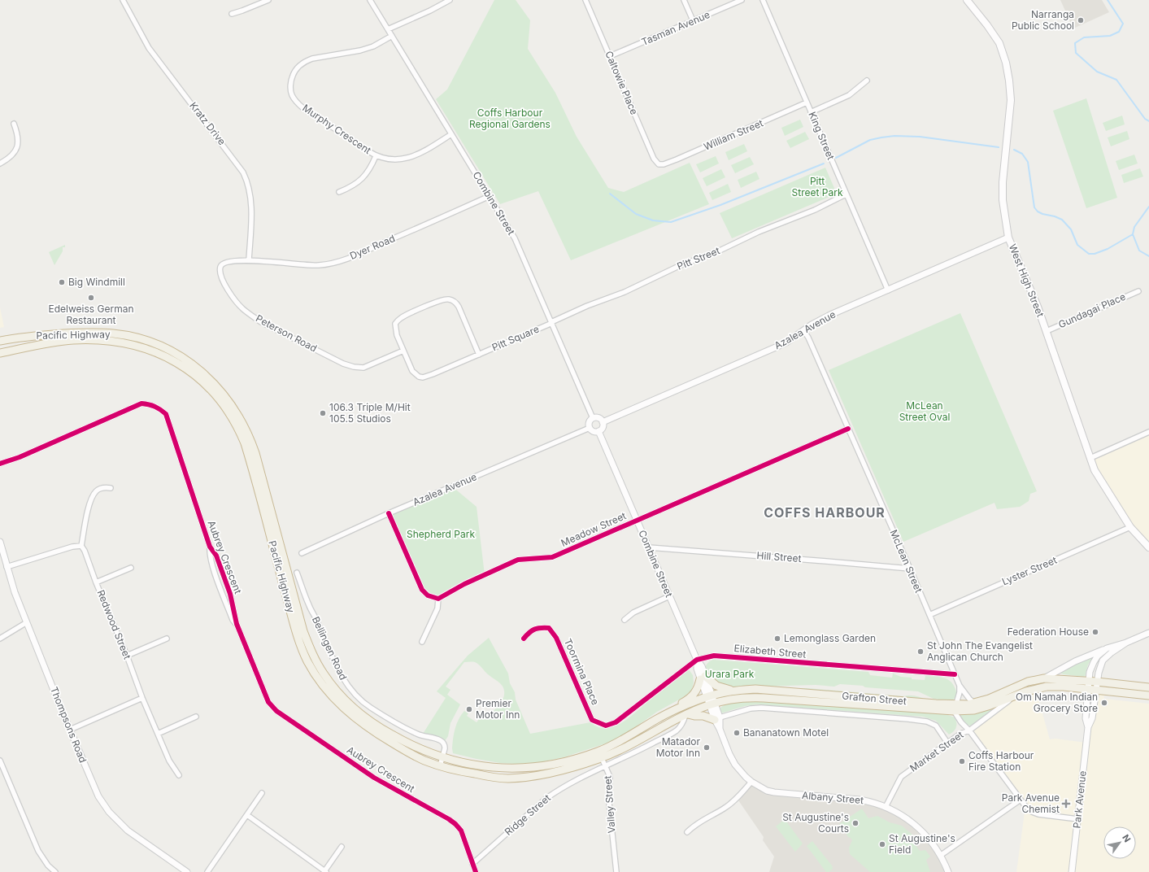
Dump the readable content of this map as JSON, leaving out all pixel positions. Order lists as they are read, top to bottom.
{
  "streets": {
    "highway": ["Pacific Highway", "Grafton Street"],
    "main road": ["West High Street"],
    "street": [
      "Tasman Avenue",
      "Caltowie Place",
      "Kratz Drive",
      "Murphy Crescent",
      "William Street",
      "King Street",
      "Combine Street",
      "Dyer Road",
      "Pitt Street",
      "Gundagai Place",
      "Azalea Avenue",
      "Peterson Road",
      "Pitt Square",
      "Meadow Street",
      "Aubrey Crescent",
      "Hill Street",
      "McLean Street",
      "Lyster Street",
      "Redwood Street",
      "Bellingen Road",
      "Elizabeth Street",
      "Toormina Place",
      "Thompsons Road",
      "Market Street",
      "Albany Street",
      "Park Avenue",
      "Valley Street",
      "Ridge Street"
    ]
  },
  "crossings": [
    ["Tasman Avenue", "Caltowie Place"],
    ["Caltowie Place", "William Street"],
    ["Kratz Drive", "Dyer Road"],
    ["Kratz Drive", "Peterson Road"],
    ["Murphy Crescent", "Combine Street"],
    ["William Street", "King Street"],
    ["King Street", "Pitt Street"],
    ["King Street", "Azalea Avenue"],
    ["Combine Street", "Dyer Road"],
    ["Combine Street", "Pitt Street"],
    ["Combine Street", "Azalea Avenue"],
    ["Combine Street", "Pitt Square"],
    ["Combine Street", "Meadow Street"],
    ["Combine Street", "Hill Street"],
    ["Combine Street", "Elizabeth Street"],
    ["Combine Street", "Grafton Street"],
    ["Combine Street", "Albany Street"],
    ["Dyer Road", "Peterson Road"],
    ["Pitt Street", "Pitt Square"],
    ["West High Street", "Gundagai Place"],
    ["West High Street", "Azalea Avenue"],
    ["West High Street", "Lyster Street"],
    ["Azalea Avenue", "McLean Street"],
    ["Peterson Road", "Pitt Square"],
    ["Pacific Highway", "Bellingen Road"],
    ["Pacific Highway", "Grafton Street"],
    ["Pacific Highway", "Valley Street"],
    ["Meadow Street", "McLean Street"],
    ["Aubrey Crescent", "Ridge Street"],
    ["Hill Street", "McLean Street"],
    ["McLean Street", "Lyster Street"],
    ["McLean Street", "Elizabeth Street"],
    ["McLean Street", "Grafton Street"],
    ["Elizabeth Street", "Toormina Place"],
    ["Grafton Street", "Market Street"],
    ["Grafton Street", "Albany Street"],
    ["Grafton Street", "Park Avenue"],
    ["Grafton Street", "Valley Street"],
    ["Grafton Street", "Ridge Street"],
    ["Market Street", "Albany Street"],
    ["Valley Street", "Ridge Street"]
  ],
  "districts": ["COFFS HARBOUR"],
  "parks": [
    "Coffs Harbour Regional Gardens",
    "Pitt Street Park",
    "McLean Street Oval",
    "Shepherd Park",
    "Urara Park"
  ],
  "places": {
    "other": [
      "Narranga Public School",
      "Big Windmill",
      "Edelweiss German Restaurant",
      "106.3 Triple M/Hit 105.5 Studios",
      "Federation House",
      "Lemonglass Garden",
      "St John The Evangelist Anglican Church",
      "Om Namah Indian Grocery Store",
      "Premier Motor Inn",
      "Bananatown Motel",
      "Matador Motor Inn",
      "Coffs Harbour Fire Station",
      "St Augustine's Courts",
      "St Augustine's Field"
    ],
    "health": ["Park Avenue Chemist"]
  },
  "north": "top right"
}
